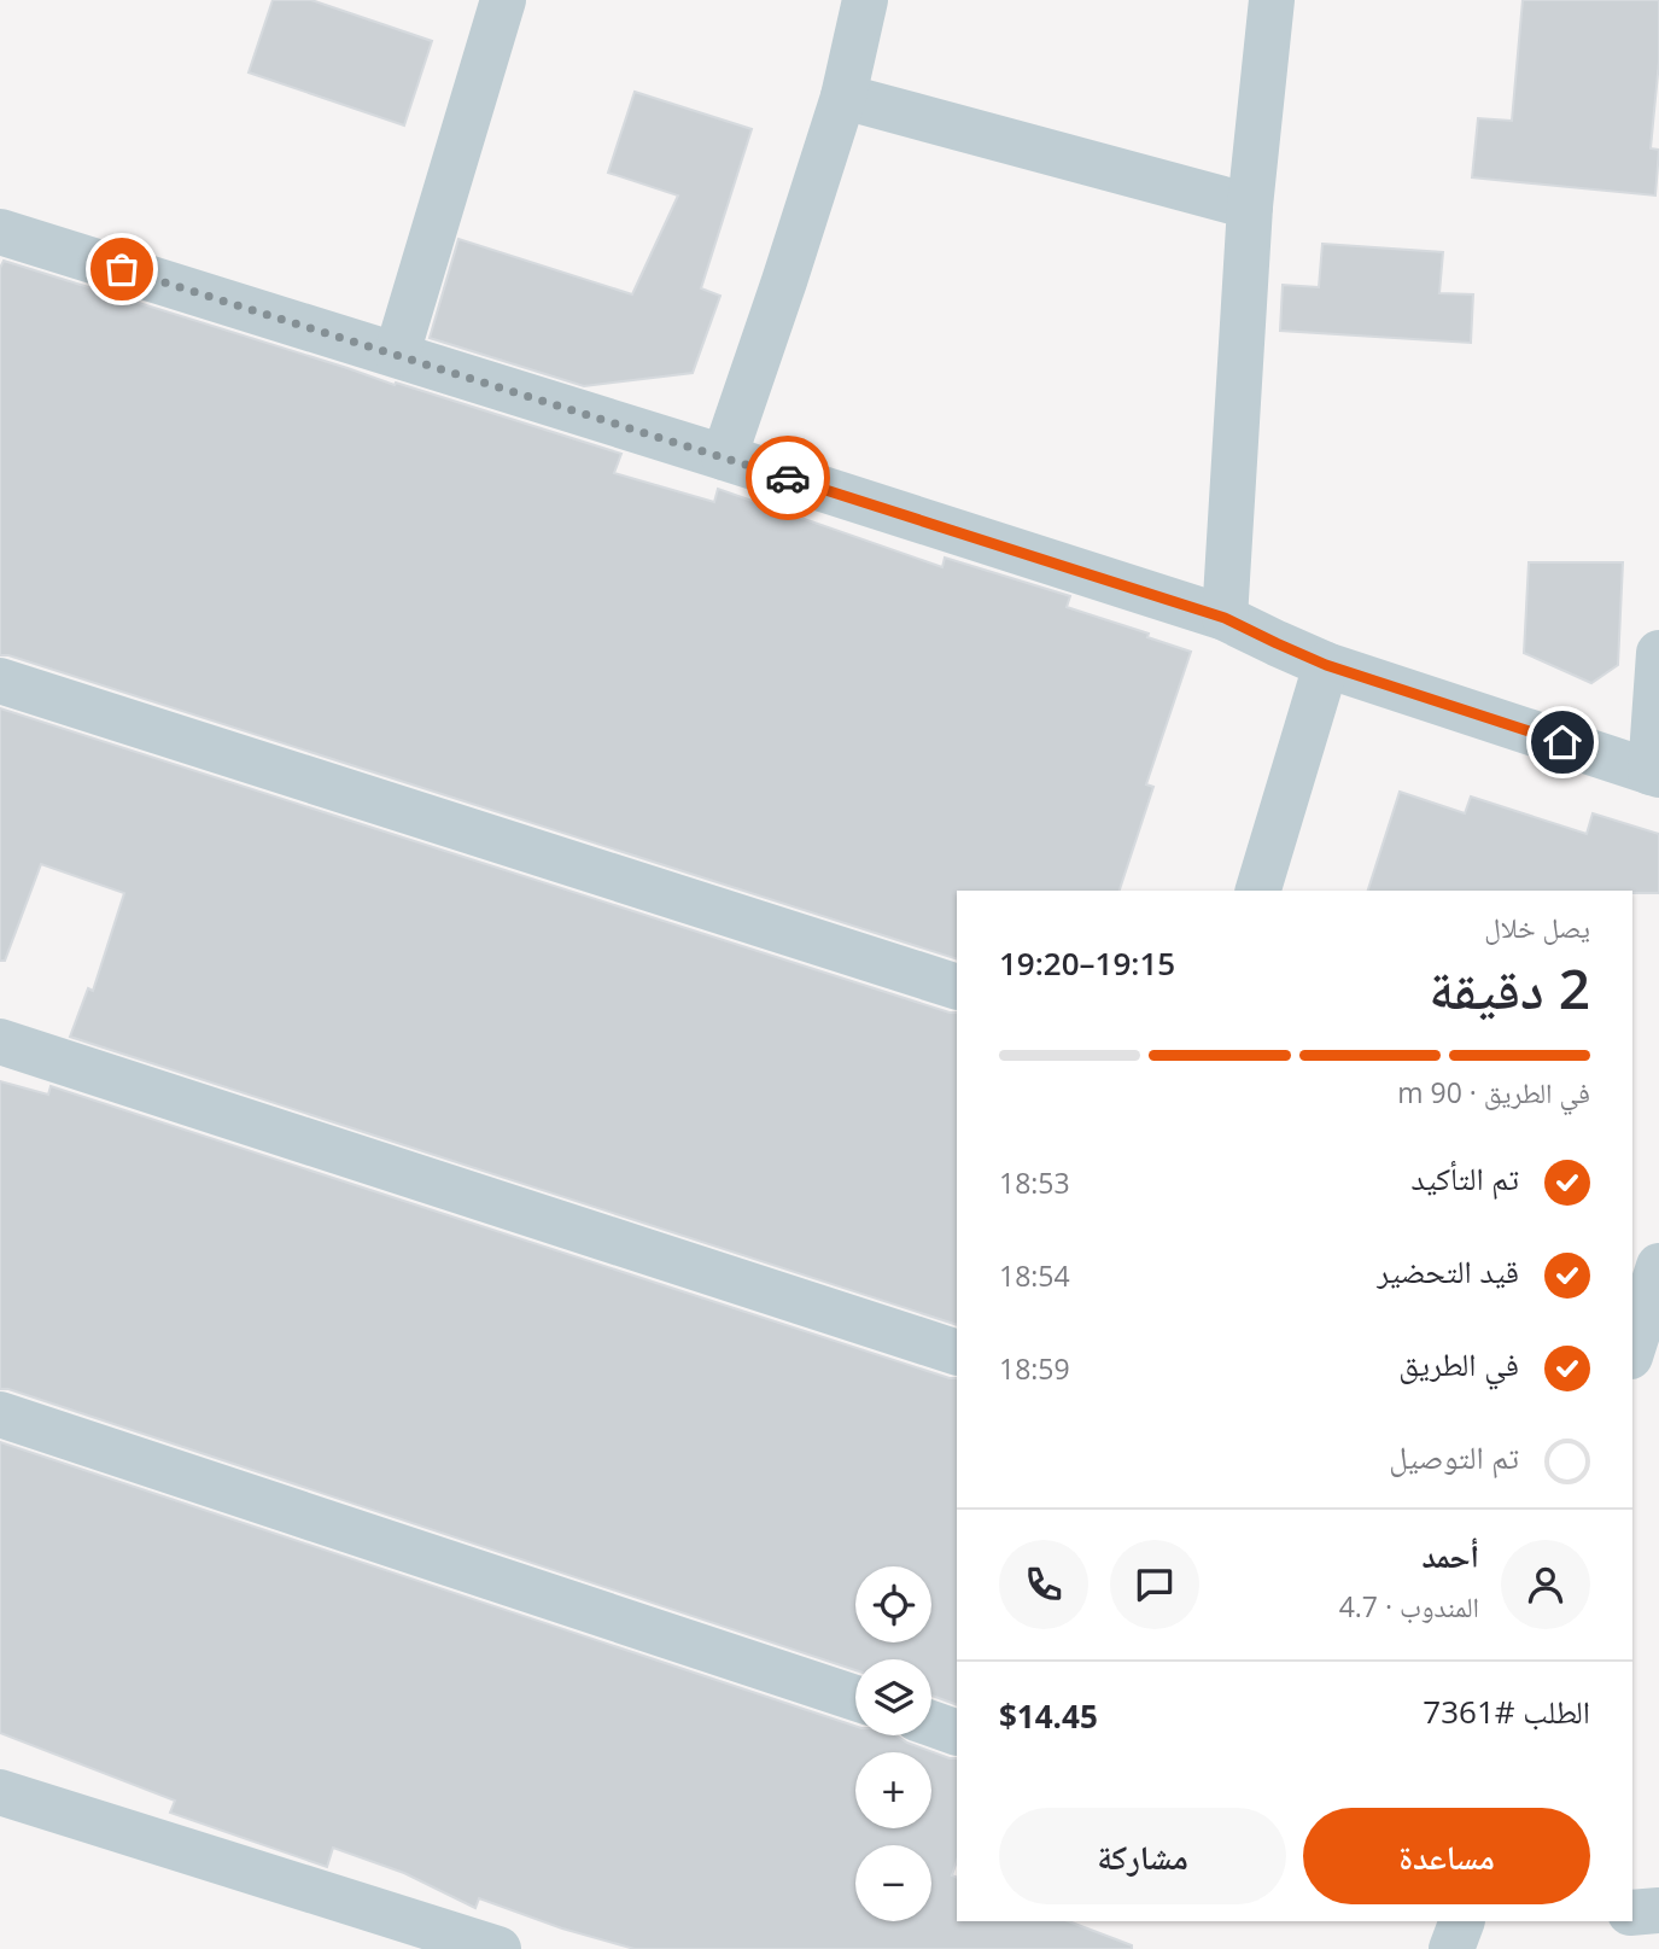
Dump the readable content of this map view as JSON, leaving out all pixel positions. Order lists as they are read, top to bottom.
{
  "page": {
    "heading": ["2 دقيقة", "يصل خلال", "19:15–19:20"],
    "panel": [
      "أحمد",
      "المندوب · 4.7",
      "الطلب #7361",
      "$14.45"
    ],
    "bar": "في الطريق · 90 m",
    "list": [
      ["تم التأكيد", "18:53"],
      ["قيد التحضير", "18:54"],
      ["في الطريق", "18:59"],
      "تم التوصيل"
    ],
    "map_buttons": ["+", "−"],
    "buttons": ["مساعدة", "مشاركة"]
  }
}
